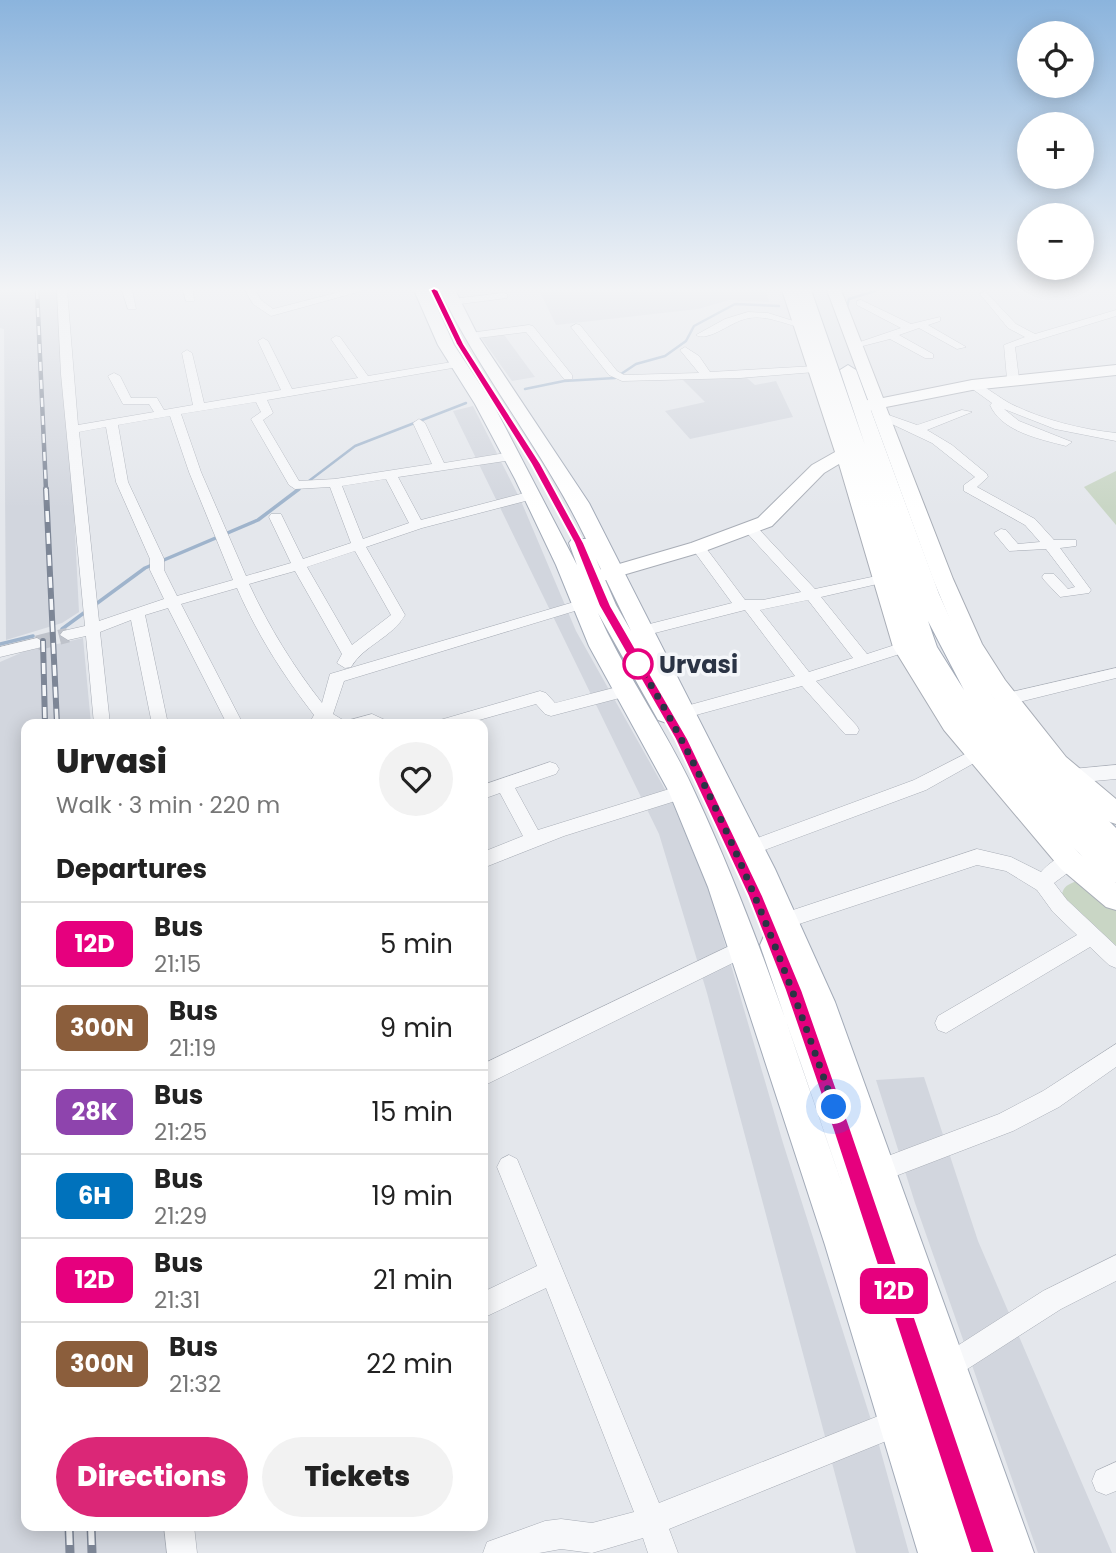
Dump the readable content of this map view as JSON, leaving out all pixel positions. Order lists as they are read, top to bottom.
{
  "places": ["Urvasi"],
  "lines": ["bus line 12D"],
  "page": {
    "on_map": "12D",
    "map_buttons": ["+", "−"],
    "heading": [
      ["Urvasi", "Walk · 3 min · 220 m"],
      "Departures"
    ],
    "list": [
      {
        "mark": "12D",
        "name": "Bus",
        "note": "21:15",
        "value": "5 min"
      },
      {
        "mark": "300N",
        "name": "Bus",
        "note": "21:19",
        "value": "9 min"
      },
      {
        "mark": "28K",
        "name": "Bus",
        "note": "21:25",
        "value": "15 min"
      },
      {
        "mark": "6H",
        "name": "Bus",
        "note": "21:29",
        "value": "19 min"
      },
      {
        "mark": "12D",
        "name": "Bus",
        "note": "21:31",
        "value": "21 min"
      },
      {
        "mark": "300N",
        "name": "Bus",
        "note": "21:32",
        "value": "22 min"
      }
    ],
    "buttons": ["Directions", "Tickets"]
  }
}
